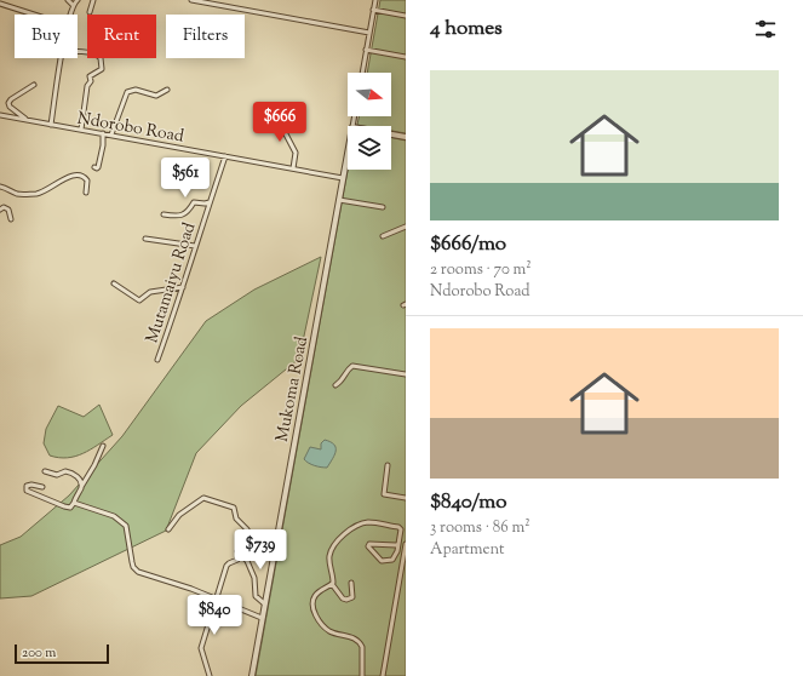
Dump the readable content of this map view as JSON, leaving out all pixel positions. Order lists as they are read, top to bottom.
{
  "streets": {
    "street": ["Ndorobo Road", "Mutamaiyu Road", "Mukoma Road"]
  },
  "crossings": [
    ["Ndorobo Road", "Mutamaiyu Road"],
    ["Ndorobo Road", "Mukoma Road"]
  ],
  "scale_bar": "200 m",
  "north": "right",
  "page": {
    "heading": "4 homes",
    "chip": ["Buy", "Rent", "Filters"],
    "list": [
      {
        "name": "$666/mo",
        "note": "2 rooms · 70 m² · Ndorobo Road"
      },
      {
        "name": "$840/mo",
        "note": "3 rooms · 86 m² · Apartment"
      }
    ],
    "price": [
      "$666",
      "$561",
      "$739",
      "$840"
    ],
    "scale": "200 m"
  }
}
